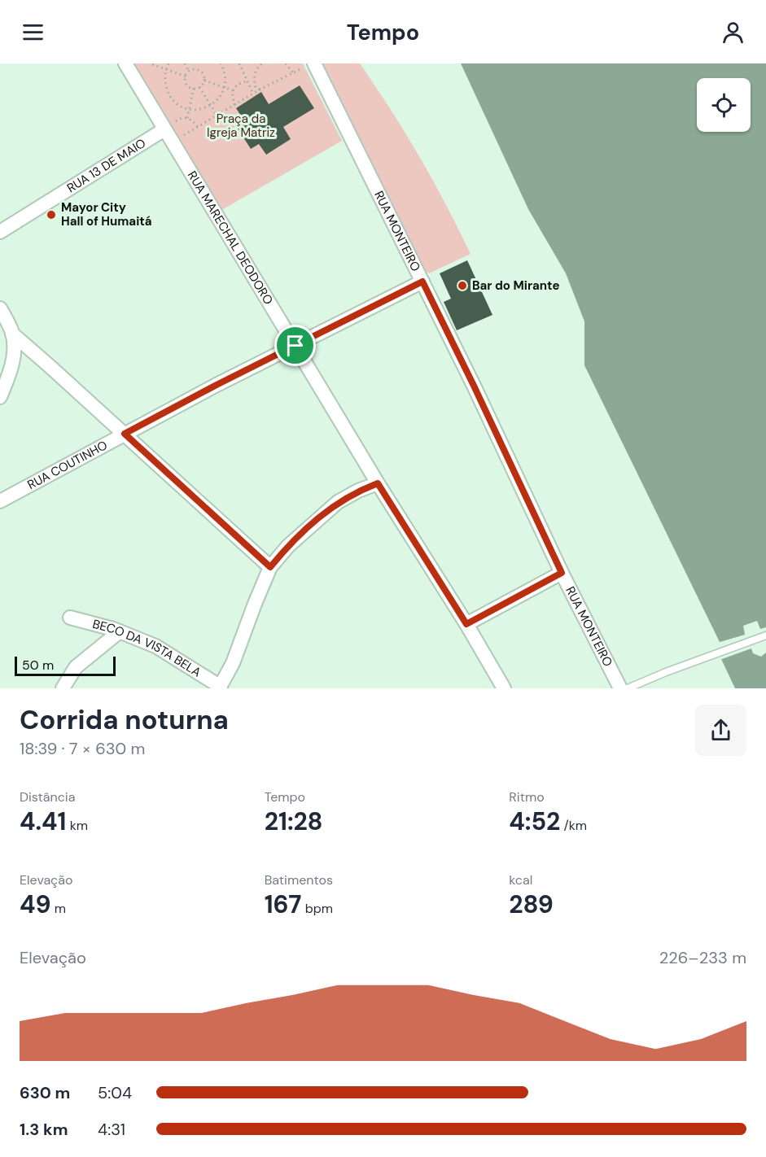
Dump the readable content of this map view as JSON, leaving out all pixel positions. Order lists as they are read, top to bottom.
{
  "streets": {
    "street": [
      "RUA 13 DE MAIO",
      "RUA MONTEIRO",
      "RUA MARECHAL DEODORO",
      "RUA COUTINHO",
      "BECO DA VISTA BELA"
    ]
  },
  "crossings": [
    ["RUA 13 DE MAIO", "RUA MARECHAL DEODORO"],
    ["RUA MONTEIRO", "RUA COUTINHO"],
    ["RUA MARECHAL DEODORO", "RUA COUTINHO"]
  ],
  "parks": ["Praça da Igreja Matriz"],
  "places": ["Mayor City Hall of Humaitá", "Bar do Mirante"],
  "scale_bar": "50 m",
  "page": {
    "header": "Tempo",
    "scale": "50 m",
    "heading": ["Corrida noturna", "18:39 · 7 × 630 m"],
    "stats": [
      ["Distância", "4.41 km"],
      ["Tempo", "21:28"],
      ["Ritmo", "4:52 /km"],
      ["Elevação", "49 m"],
      ["Batimentos", "167 bpm"],
      ["kcal", "289"]
    ],
    "chart": ["Elevação", "226–233 m"],
    "list": [
      {
        "name": "630 m",
        "note": "5:04"
      },
      {
        "name": "1.3 km",
        "note": "4:31"
      }
    ]
  }
}
